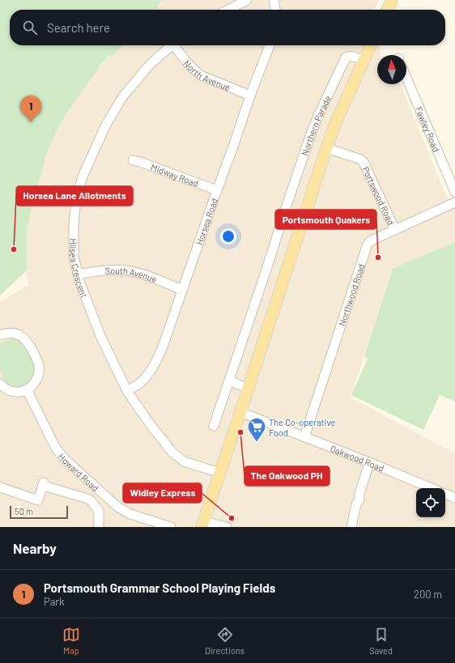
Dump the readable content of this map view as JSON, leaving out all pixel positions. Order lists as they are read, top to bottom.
{
  "streets": {
    "main road": ["Northern Parade"],
    "street": [
      "North Avenue",
      "Fawley Road",
      "Midway Road",
      "Portswood Road",
      "Horsea Road",
      "Hilsea Crescent",
      "South Avenue",
      "Northwood Road",
      "Oakwood Road",
      "Howard Road"
    ]
  },
  "crossings": [
    ["North Avenue", "Horsea Road"],
    ["Northern Parade", "Portswood Road"],
    ["Northern Parade", "Hilsea Crescent"],
    ["Northern Parade", "Oakwood Road"],
    ["Midway Road", "Horsea Road"],
    ["Portswood Road", "Northwood Road"],
    ["Horsea Road", "Hilsea Crescent"],
    ["Horsea Road", "South Avenue"],
    ["Hilsea Crescent", "South Avenue"],
    ["Northwood Road", "Oakwood Road"]
  ],
  "places": {
    "other": [
      "Horsea Lane Allotments",
      "Portsmouth Quakers",
      "The Oakwood PH",
      "Widley Express"
    ],
    "supermarket": ["The Co-operative Food"]
  },
  "scale_bar": "50 m",
  "north": "top",
  "page": {
    "search": "Search here",
    "pins": "1",
    "scale": "50 m",
    "heading": "Nearby",
    "list": [
      {
        "mark": "1",
        "name": "Portsmouth Grammar School Playing Fields",
        "note": "Park",
        "value": "200 m"
      }
    ],
    "nav": ["Map", "Directions", "Saved"]
  }
}
